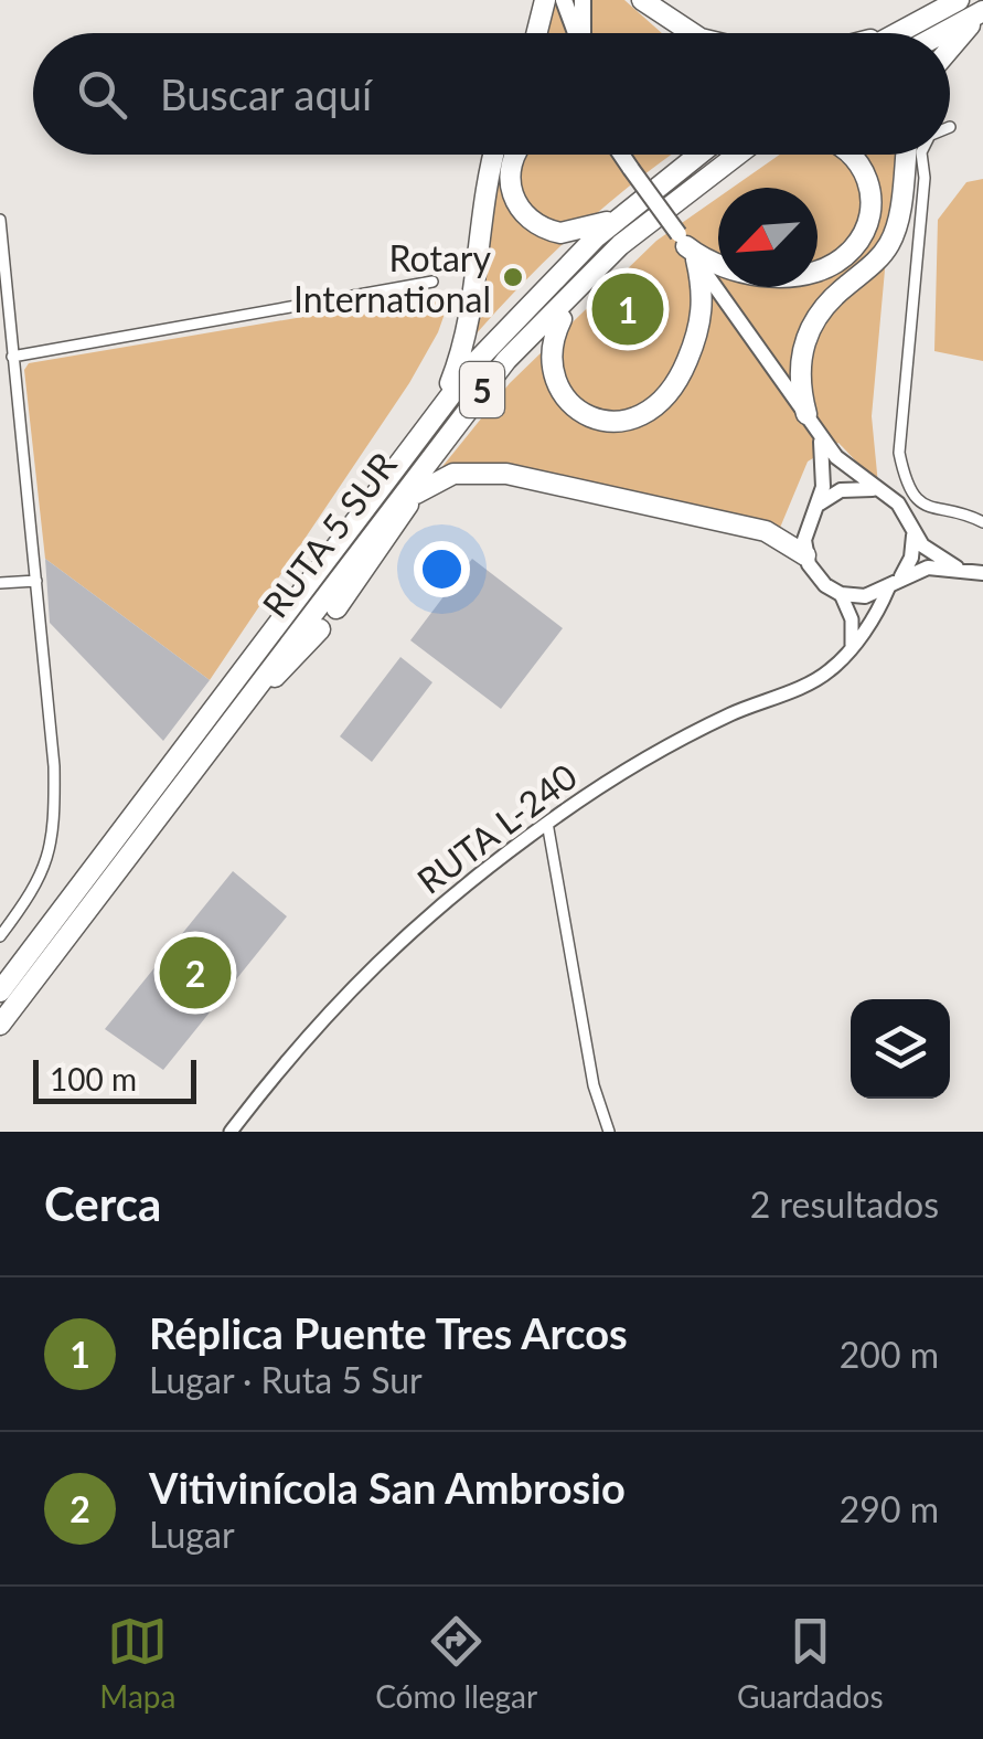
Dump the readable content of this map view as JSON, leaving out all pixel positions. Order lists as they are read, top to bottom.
{
  "streets": {
    "highway": ["5", "RUTA 5 SUR"],
    "street": ["RUTA L-240"]
  },
  "places": ["Rotary International"],
  "scale_bar": "100 m",
  "north": "bottom left",
  "page": {
    "search": "Buscar aquí",
    "pins": ["1", "2"],
    "scale": "100 m",
    "heading": ["Cerca", "2 resultados"],
    "list": [
      {
        "mark": "1",
        "name": "Réplica Puente Tres Arcos",
        "note": "Lugar · Ruta 5 Sur",
        "value": "200 m"
      },
      {
        "mark": "2",
        "name": "Vitivinícola San Ambrosio",
        "note": "Lugar",
        "value": "290 m"
      }
    ],
    "nav": ["Mapa", "Cómo llegar", "Guardados"]
  }
}
